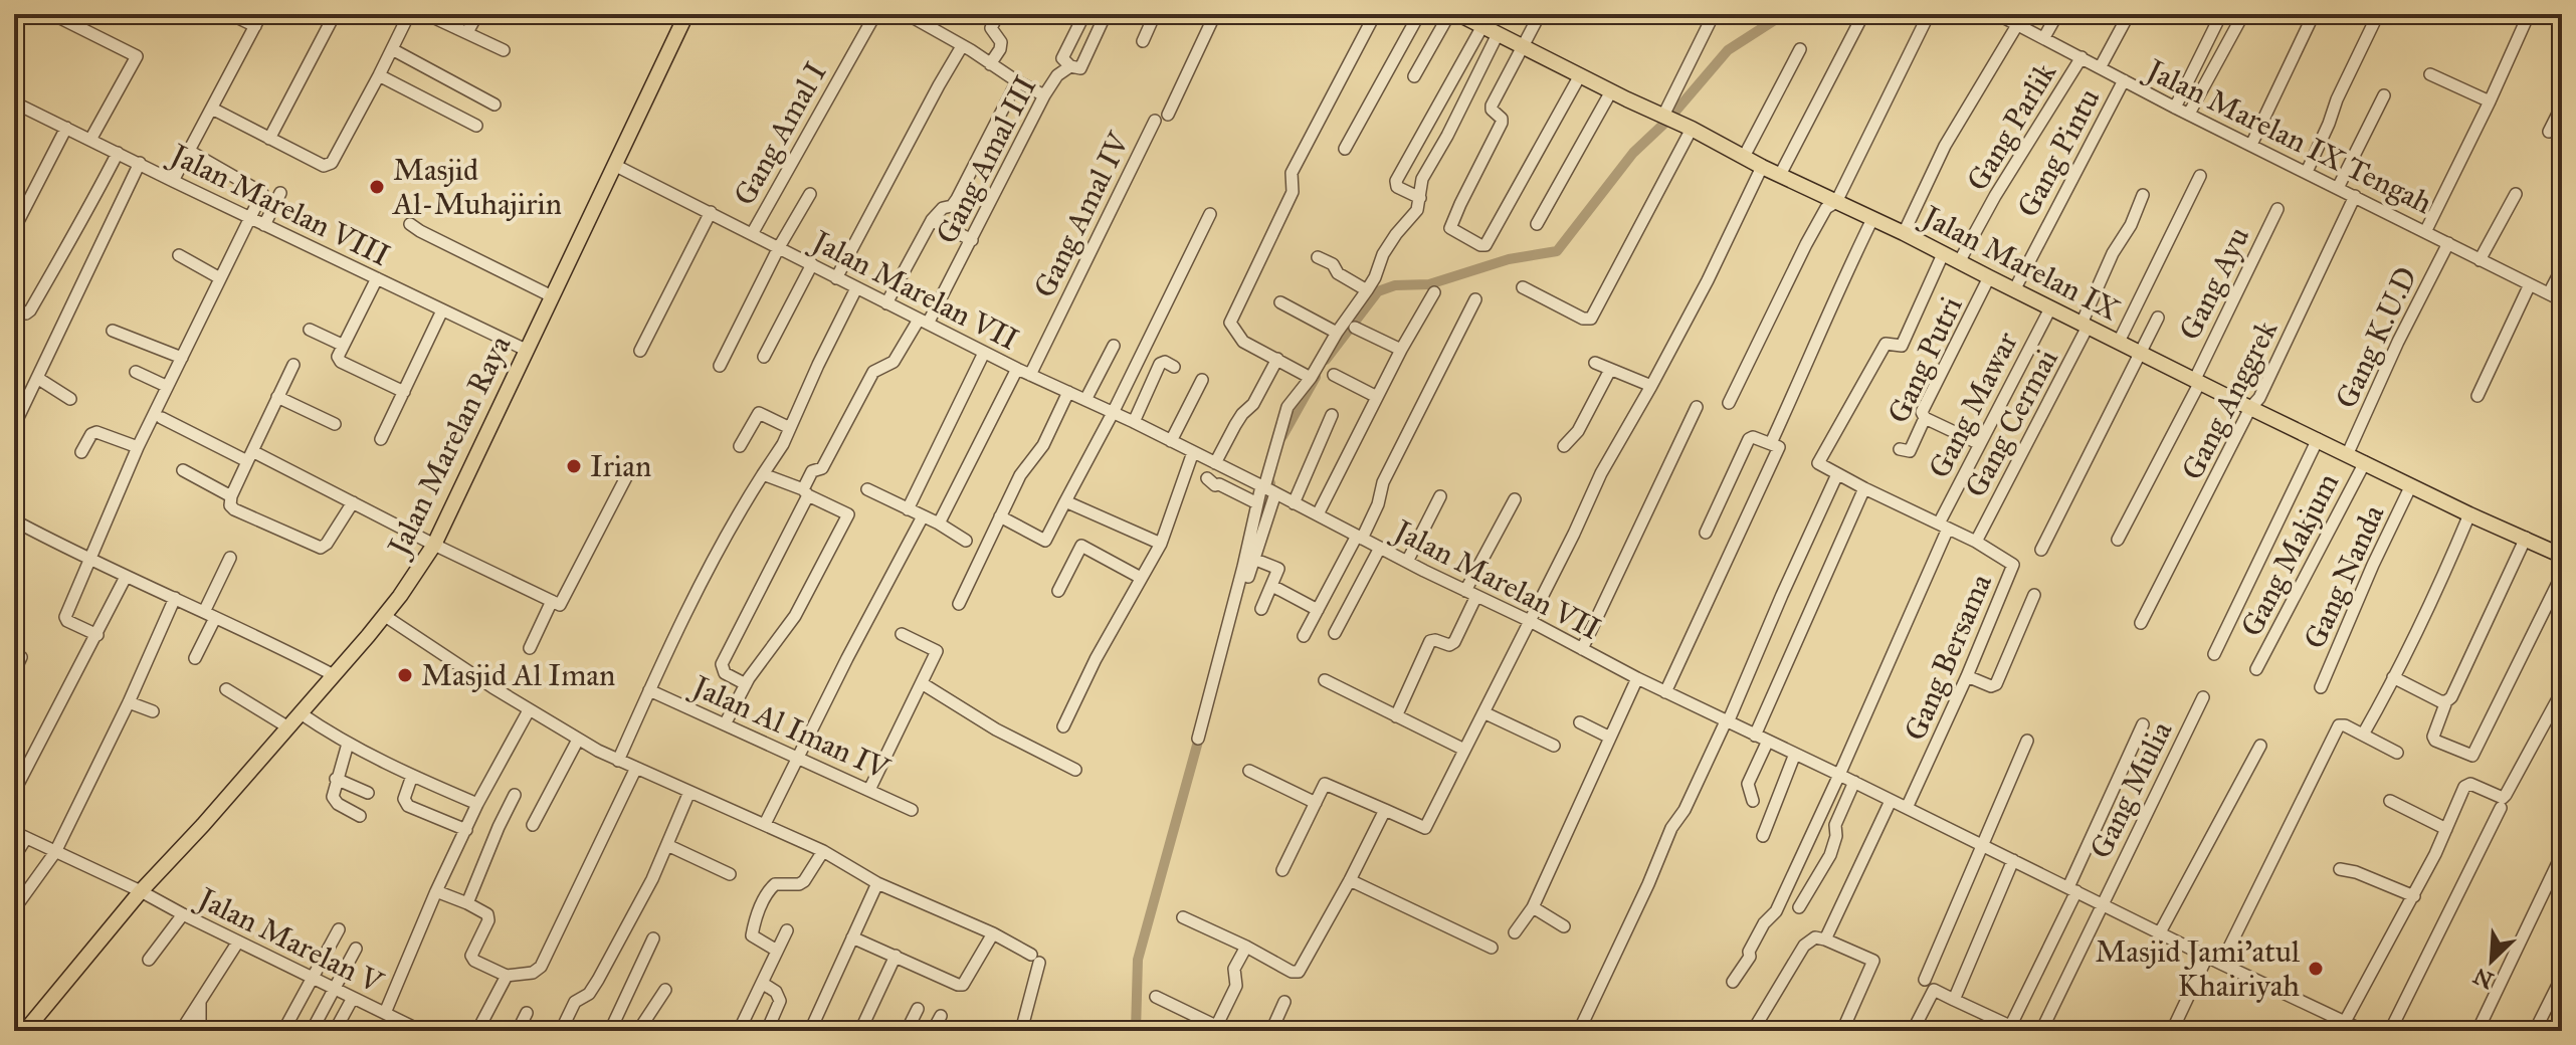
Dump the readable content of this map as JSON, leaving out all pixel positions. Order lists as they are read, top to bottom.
{
  "streets": {
    "main road": ["Jalan Marelan IX", "Jalan Marelan Raya"],
    "street": [
      "Gang Parlik",
      "Gang Amal I",
      "Jalan Marelan IX Tengah",
      "Gang Pintu",
      "Gang Amal III",
      "Jalan Marelan VIII",
      "Gang Amal IV",
      "Gang Ayu",
      "Jalan Marelan VII",
      "Gang K.U.D",
      "Gang Putri",
      "Gang Anggrek",
      "Gang Mawar",
      "Gang Cermai",
      "Gang Makjum",
      "Gang Nanda",
      "Gang Bersama",
      "Jalan Al Iman IV",
      "Gang Mulia",
      "Jalan Marelan V"
    ]
  },
  "crossings": [
    ["Gang Parlik", "Jalan Marelan IX Tengah"],
    ["Gang Parlik", "Jalan Marelan IX"],
    ["Gang Amal I", "Jalan Marelan VII"],
    ["Jalan Marelan IX Tengah", "Gang Pintu"],
    ["Jalan Marelan IX Tengah", "Gang K.U.D"],
    ["Jalan Marelan IX Tengah", "Gang Anggrek"],
    ["Gang Pintu", "Jalan Marelan IX"],
    ["Gang Amal III", "Jalan Marelan VII"],
    ["Jalan Marelan VIII", "Jalan Marelan Raya"],
    ["Gang Amal IV", "Jalan Marelan VII"],
    ["Jalan Marelan IX", "Gang Ayu"],
    ["Jalan Marelan IX", "Gang K.U.D"],
    ["Jalan Marelan IX", "Gang Putri"],
    ["Jalan Marelan IX", "Gang Anggrek"],
    ["Jalan Marelan IX", "Gang Mawar"],
    ["Jalan Marelan IX", "Gang Cermai"],
    ["Jalan Marelan IX", "Gang Makjum"],
    ["Jalan Marelan IX", "Gang Nanda"],
    ["Jalan Marelan VII", "Jalan Marelan Raya"],
    ["Jalan Marelan VII", "Gang Bersama"],
    ["Jalan Marelan VII", "Gang Mulia"],
    ["Gang Mawar", "Gang Cermai"],
    ["Gang Mawar", "Gang Bersama"],
    ["Gang Cermai", "Gang Bersama"],
    ["Jalan Marelan Raya", "Jalan Marelan V"]
  ],
  "places": [
    "Masjid Al-Muhajirin",
    "Irian",
    "Masjid Al Iman",
    "Masjid Jami'atul Khairiyah"
  ],
  "north": "bottom left"
}
